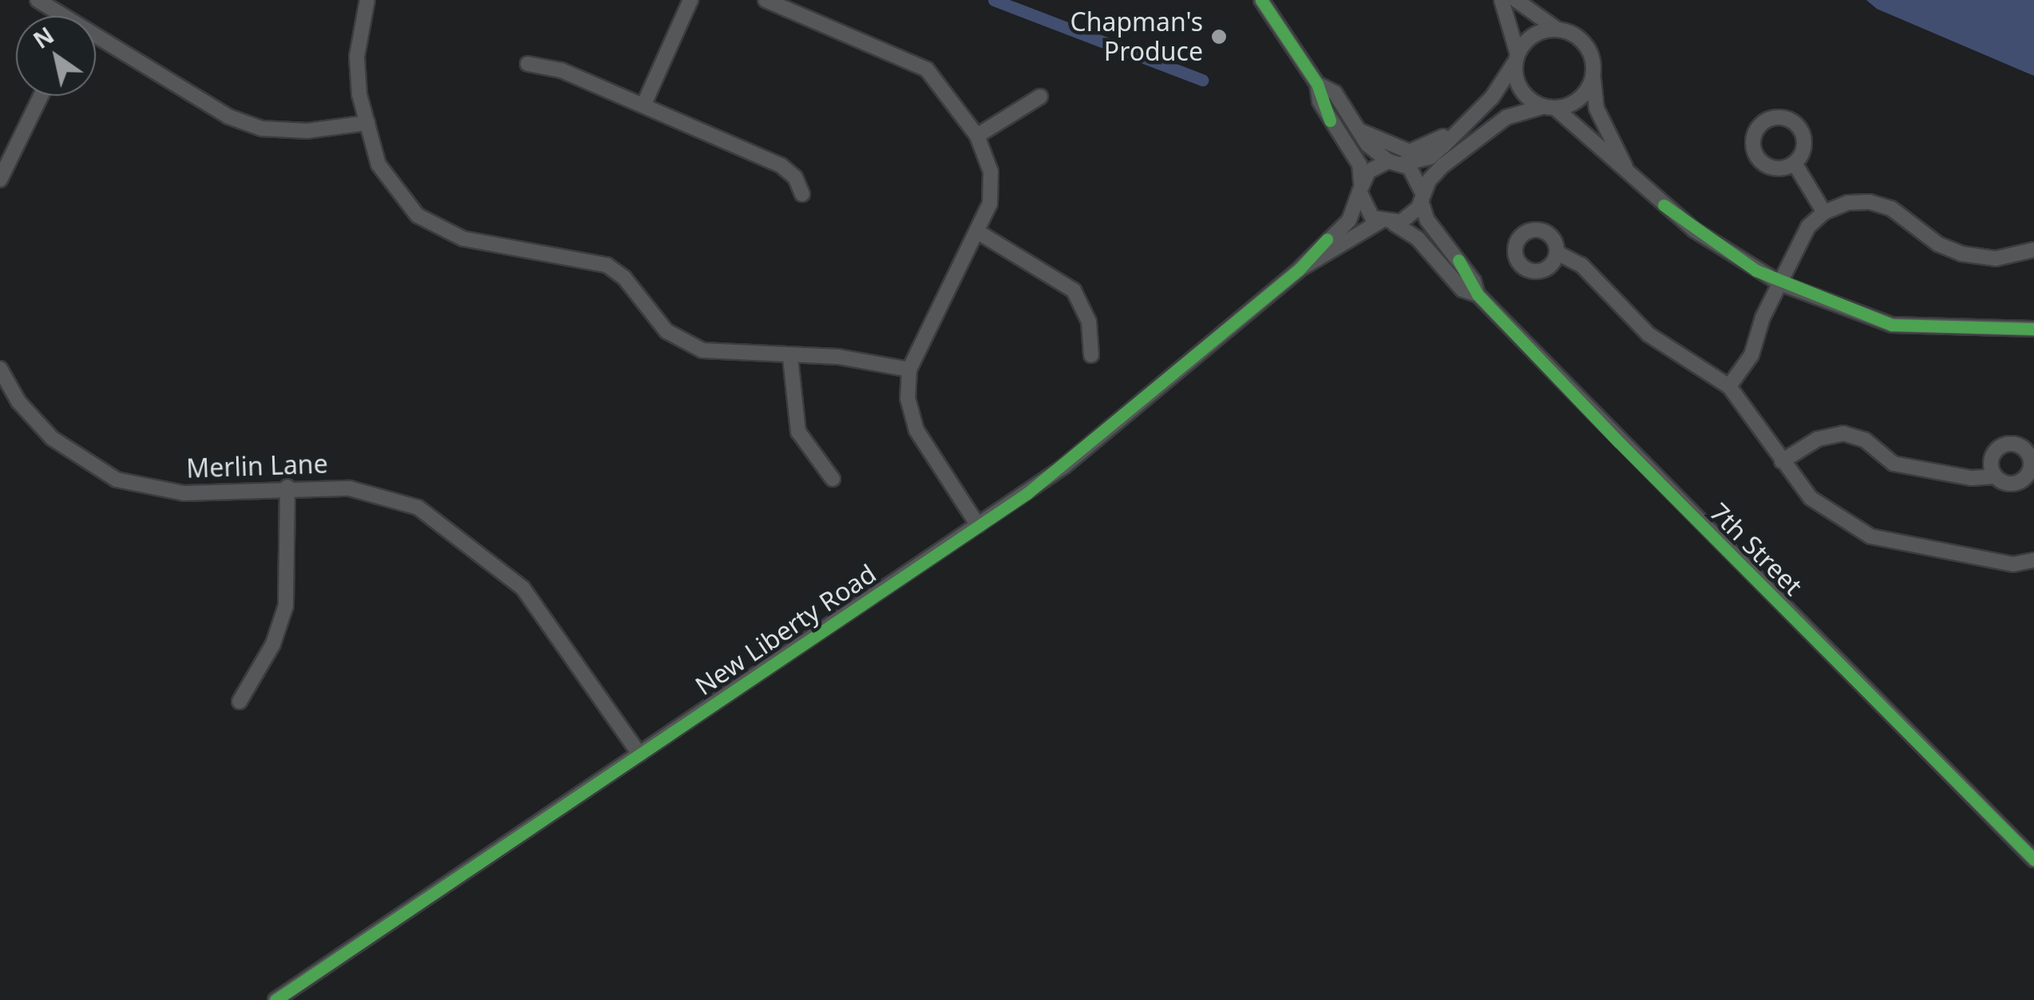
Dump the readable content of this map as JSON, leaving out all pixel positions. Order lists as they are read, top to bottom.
{
  "streets": {
    "street": ["Merlin Lane", "7th Street", "New Liberty Road"]
  },
  "crossings": [
    ["Merlin Lane", "New Liberty Road"],
    ["7th Street", "New Liberty Road"]
  ],
  "places": ["Chapman's Produce"],
  "north": "top left"
}
